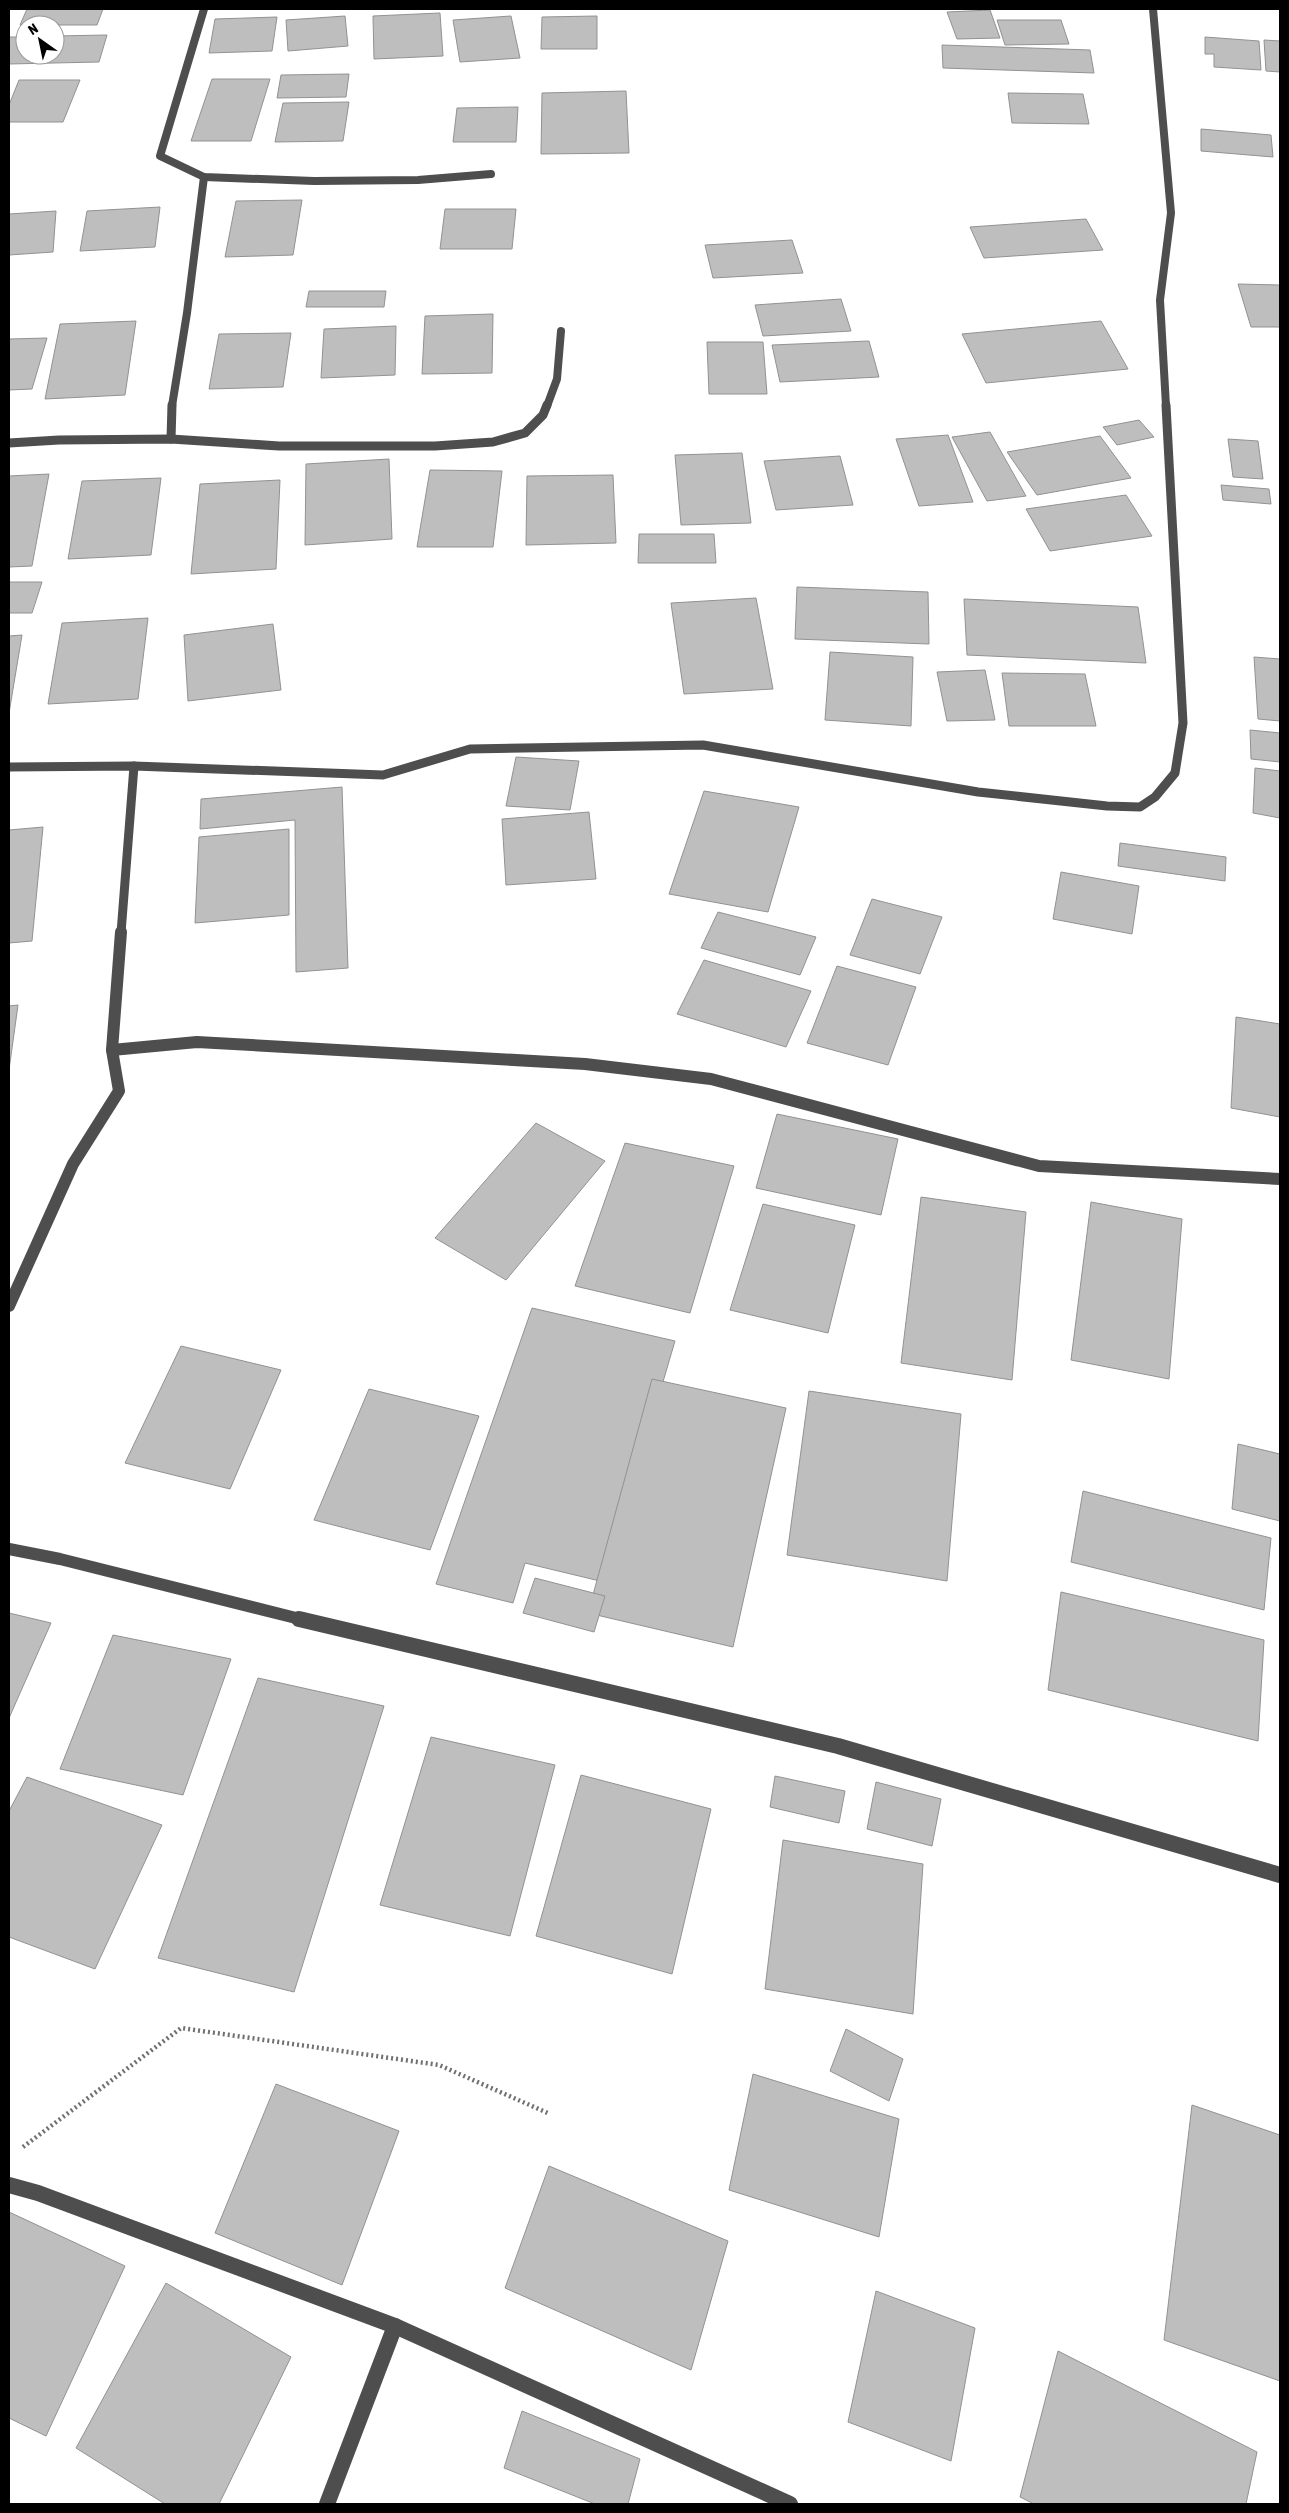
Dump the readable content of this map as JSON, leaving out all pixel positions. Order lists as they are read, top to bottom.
{
  "north": "top left"
}
